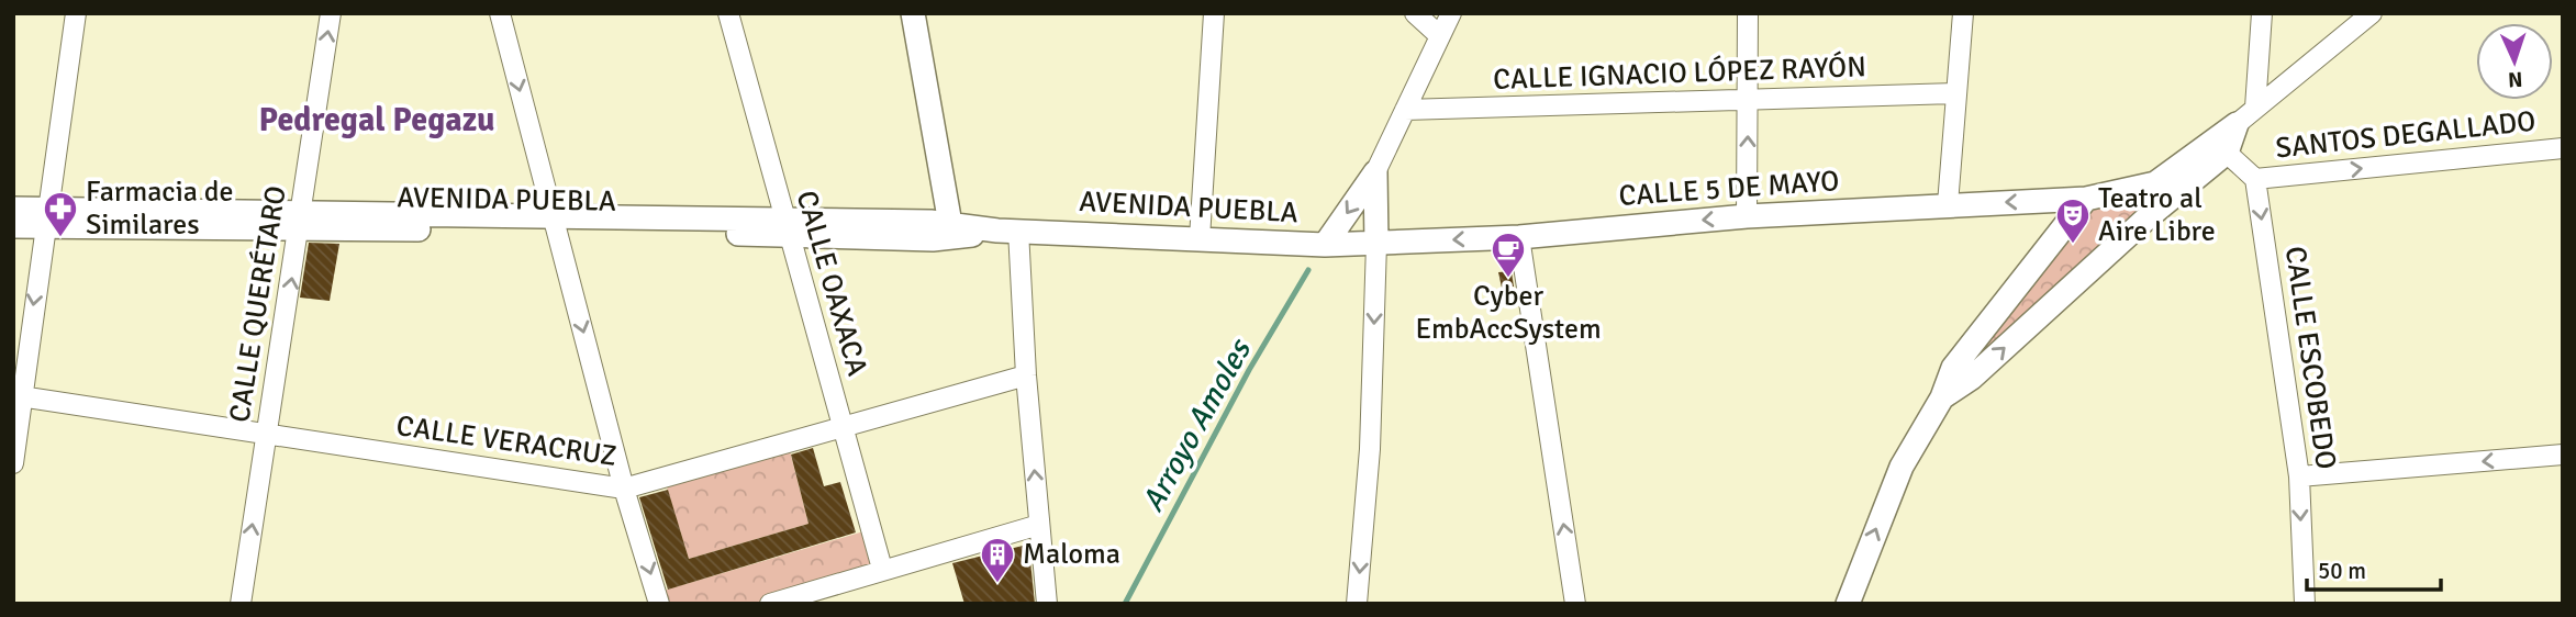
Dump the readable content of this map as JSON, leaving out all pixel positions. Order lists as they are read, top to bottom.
{
  "streets": {
    "street": [
      "CALLE IGNACIO LÓPEZ RAYÓN",
      "SANTOS DEGALLADO",
      "CALLE 5 DE MAYO",
      "AVENIDA PUEBLA",
      "CALLE OAXACA",
      "CALLE QUERÉTARO",
      "CALLE ESCOBEDO",
      "CALLE VERACRUZ"
    ]
  },
  "crossings": [
    ["SANTOS DEGALLADO", "CALLE ESCOBEDO"],
    ["CALLE 5 DE MAYO", "AVENIDA PUEBLA"],
    ["AVENIDA PUEBLA", "CALLE OAXACA"],
    ["AVENIDA PUEBLA", "CALLE QUERÉTARO"],
    ["CALLE OAXACA", "CALLE VERACRUZ"],
    ["CALLE QUERÉTARO", "CALLE VERACRUZ"]
  ],
  "one_way": [
    "SANTOS DEGALLADO",
    "CALLE 5 DE MAYO",
    "CALLE QUERÉTARO",
    "CALLE ESCOBEDO"
  ],
  "districts": ["Pedregal Pegazu"],
  "water": ["Arroyo Amoles"],
  "places": {
    "pharmacy": ["Farmacia de Similares"],
    "theatre": ["Teatro al Aire Libre"],
    "cafe": ["Cyber EmbAccSystem"],
    "building": ["Maloma"]
  },
  "scale_bar": "50 m",
  "north": "bottom"
}
